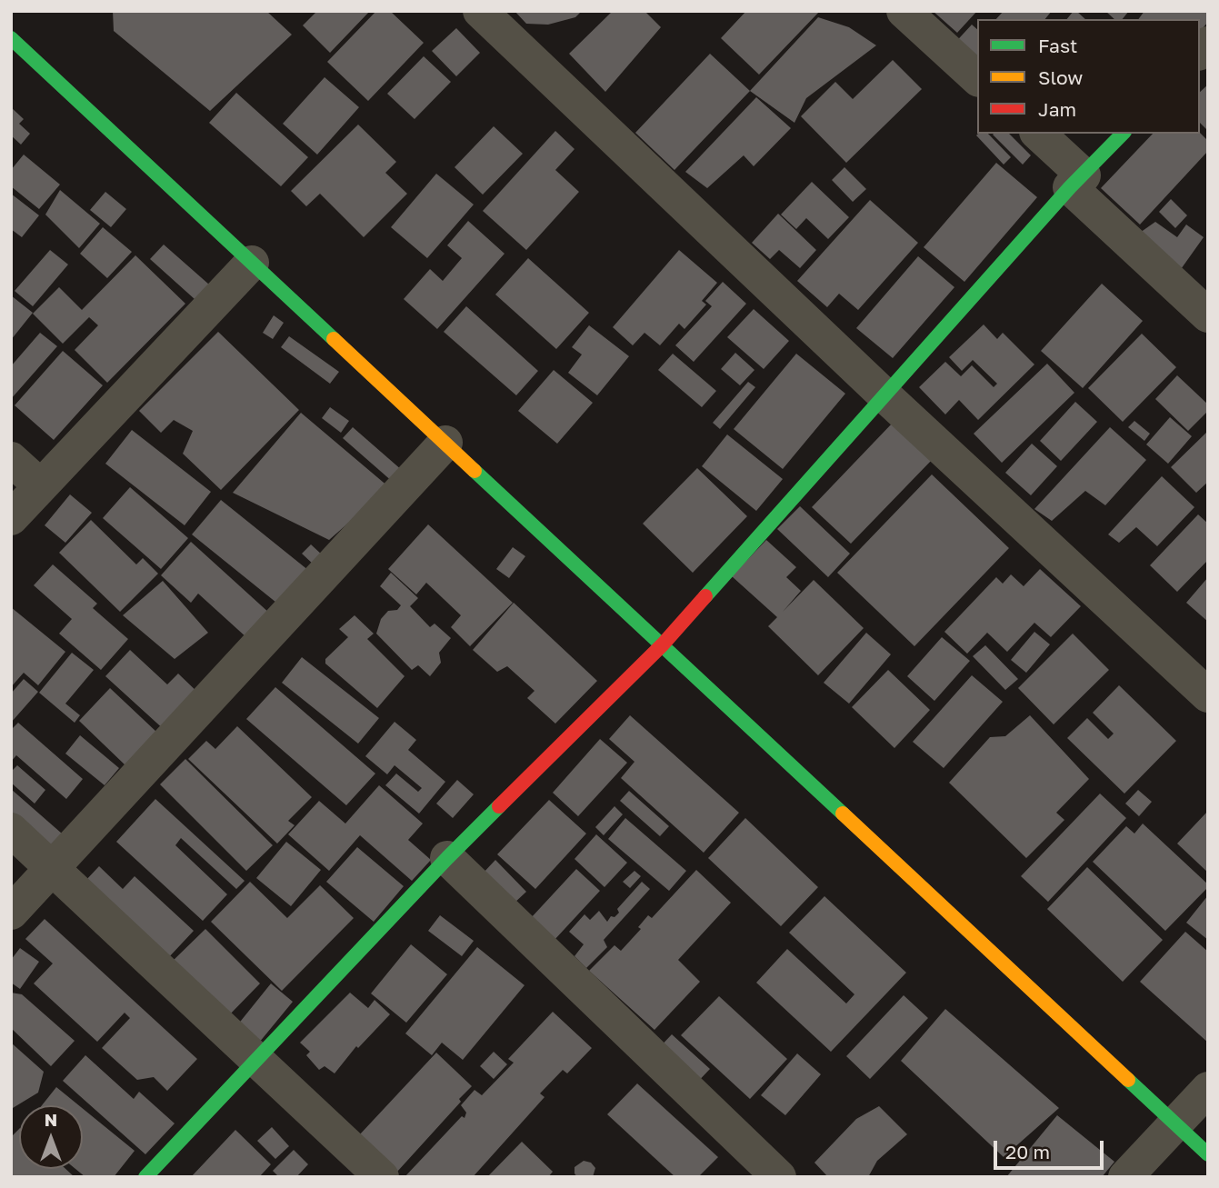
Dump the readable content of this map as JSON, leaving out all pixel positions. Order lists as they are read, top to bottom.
{
  "legend": ["Fast", "Slow", "Jam"],
  "scale_bar": "20 m",
  "north": "top"
}
